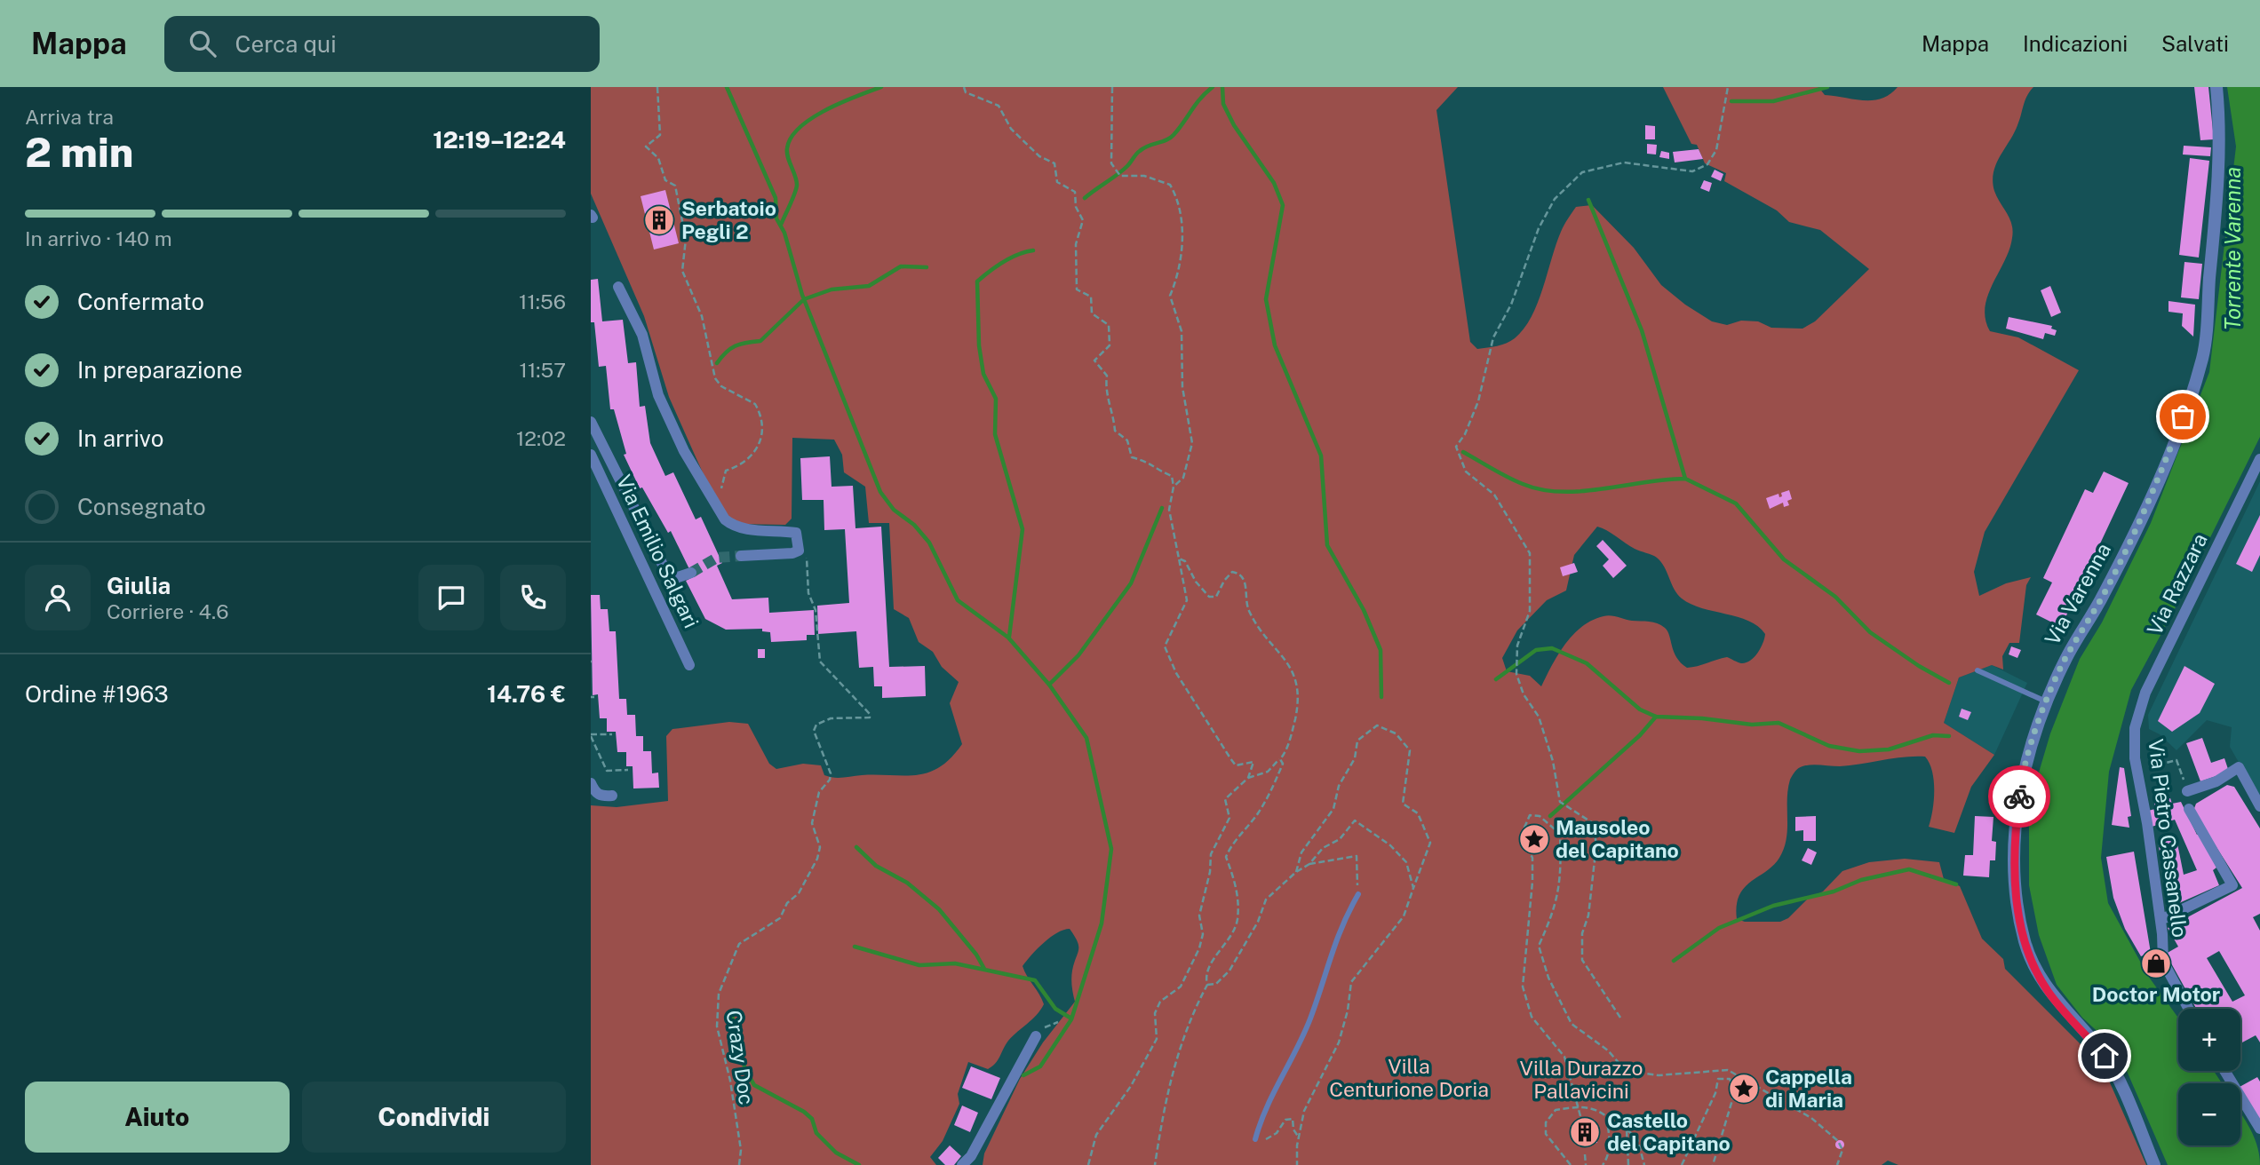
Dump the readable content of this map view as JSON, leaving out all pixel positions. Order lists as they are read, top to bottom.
{
  "streets": {
    "street": [
      "Via Emilio Salgari",
      "Via Razzara",
      "Via Varenna",
      "Via Pietro Cassanello"
    ],
    "path": ["Crazy Doc"]
  },
  "crossings": [
    ["Via Razzara", "Via Pietro Cassanello"]
  ],
  "water": ["Torrente Varenna"],
  "parks": ["Villa Centurione Doria", "Villa Durazzo Pallavicini"],
  "places": {
    "building": ["Serbatoio Pegli 2", "Castello del Capitano"],
    "place": ["Mausoleo del Capitano", "Cappella di Maria"],
    "shop": ["Doctor Motor"]
  },
  "page": {
    "header": "Mappa",
    "search": "Cerca qui",
    "nav": ["Mappa", "Indicazioni", "Salvati"],
    "heading": ["2 min", "Arriva tra", "12:19–12:24"],
    "panel": [
      "Giulia",
      "Corriere · 4.6",
      "Ordine #1963",
      "14.76 €"
    ],
    "bar": "In arrivo · 140 m",
    "list": [
      ["Confermato", "11:56"],
      ["In preparazione", "11:57"],
      ["In arrivo", "12:02"],
      "Consegnato"
    ],
    "map_buttons": ["+", "−"],
    "buttons": ["Aiuto", "Condividi"]
  }
}
